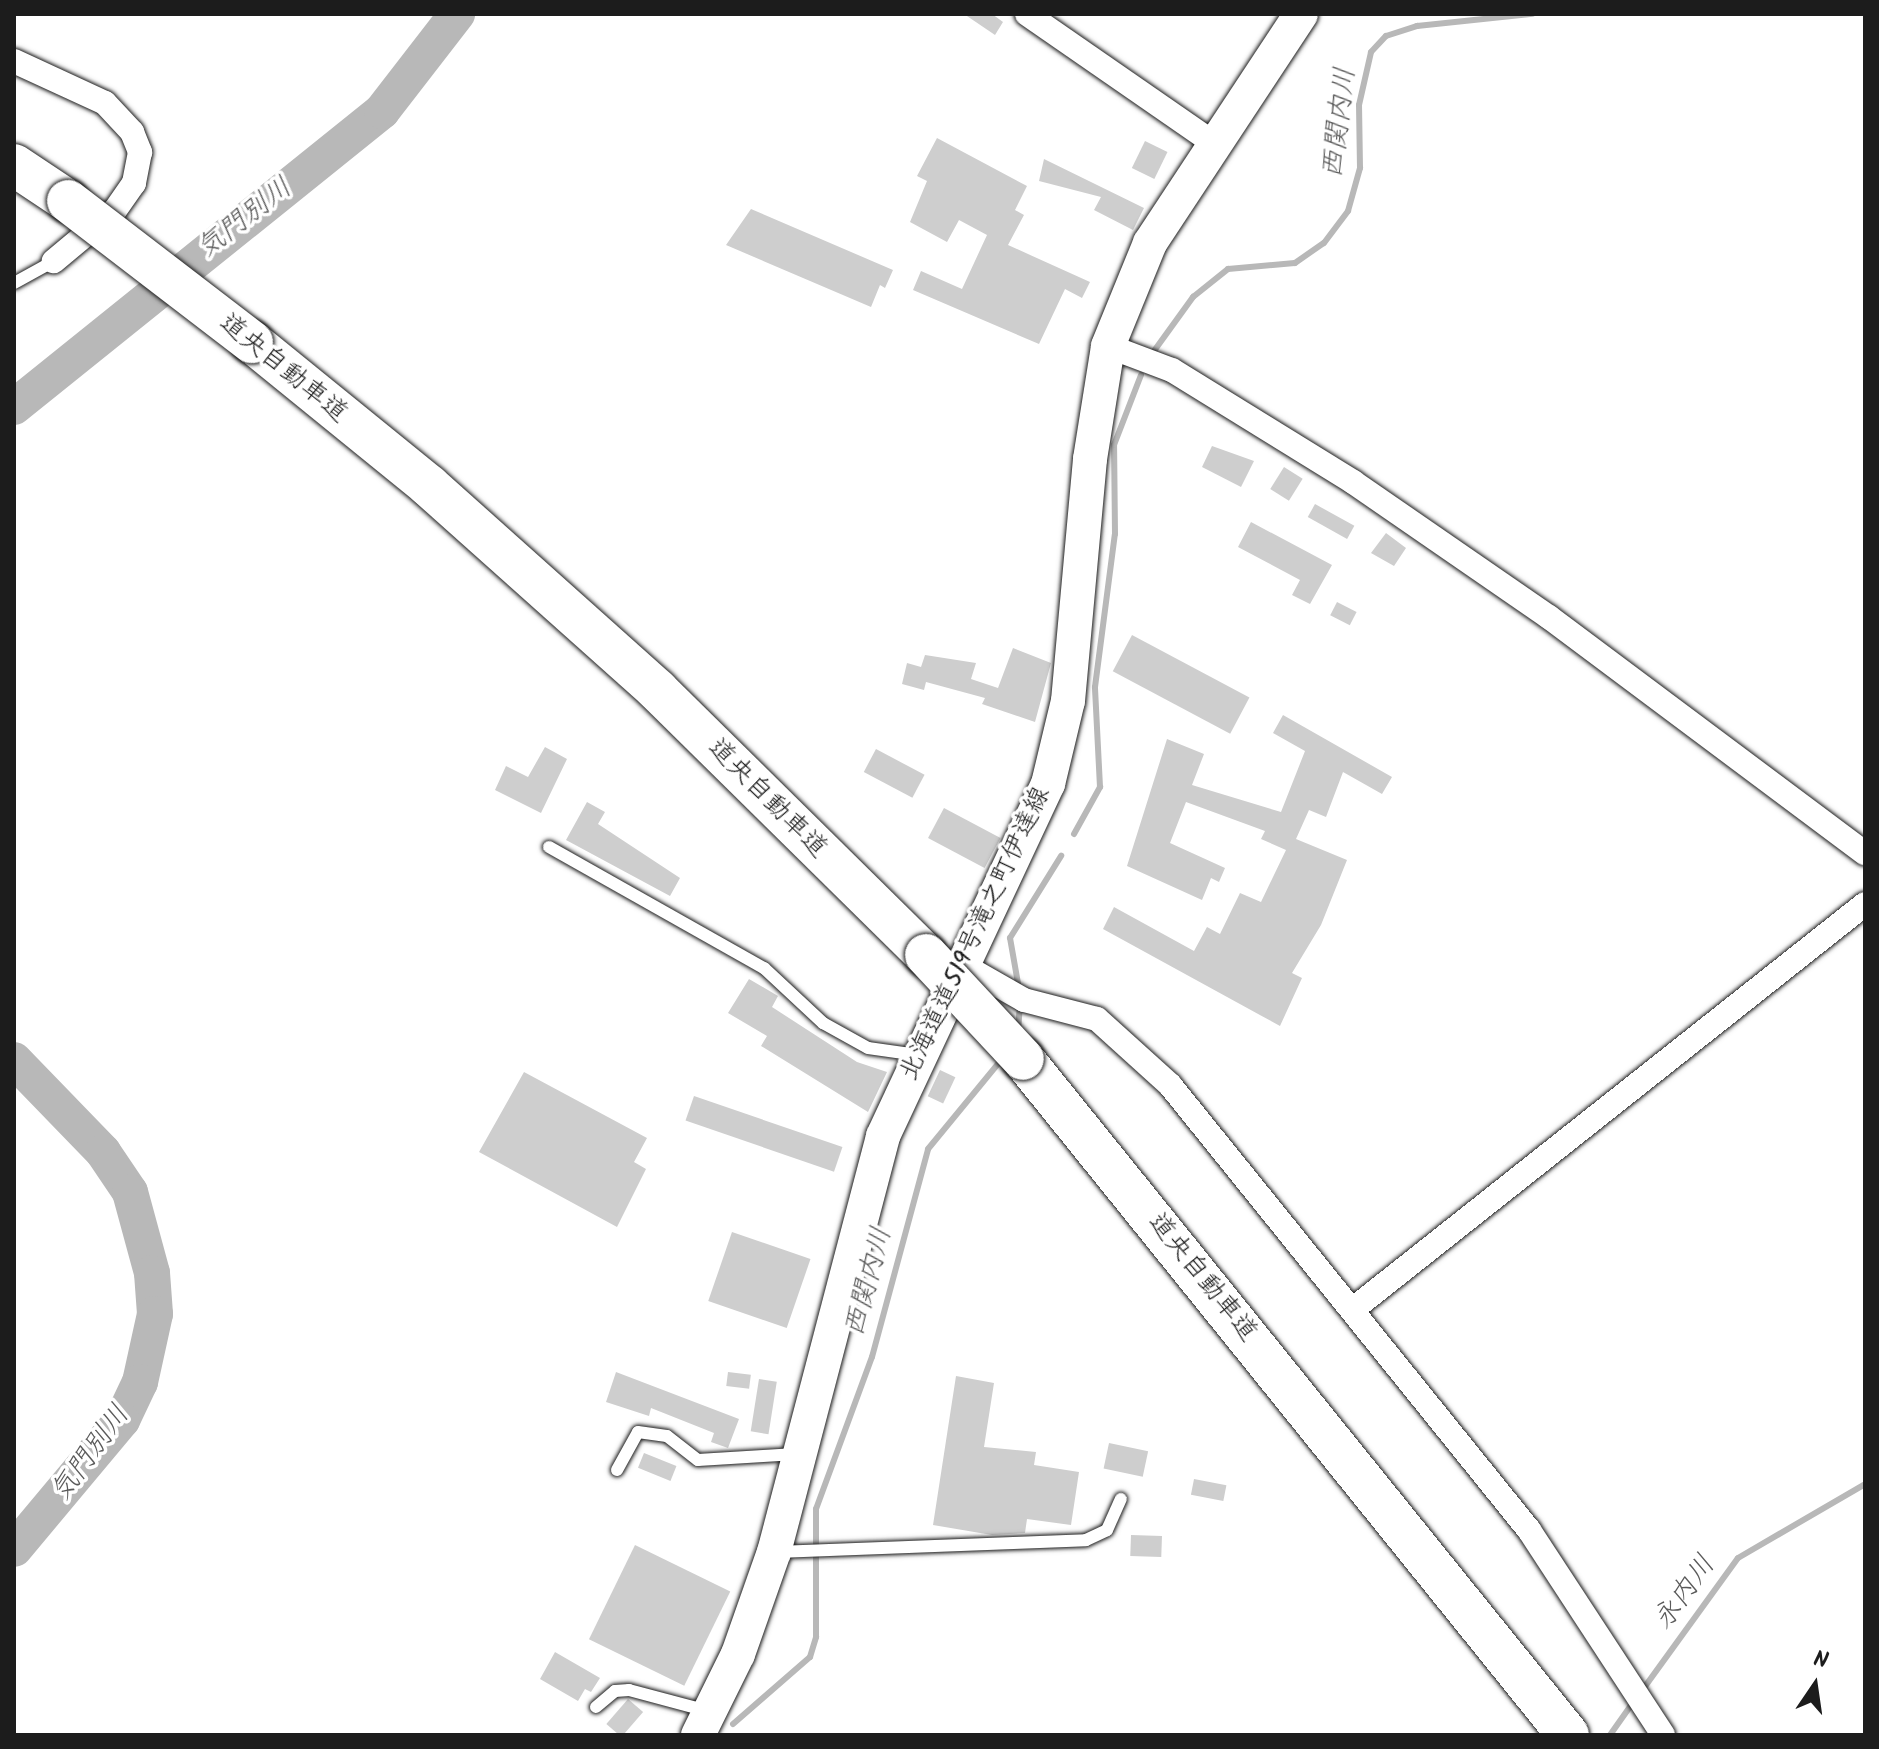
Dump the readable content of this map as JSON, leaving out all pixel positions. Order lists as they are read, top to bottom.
{
  "streets": {
    "highway": ["道央自動車道"],
    "main road": ["北海道道519号滝之町伊達線"]
  },
  "water": ["西関内川", "気門別川", "永内川"],
  "north": "top"
}
